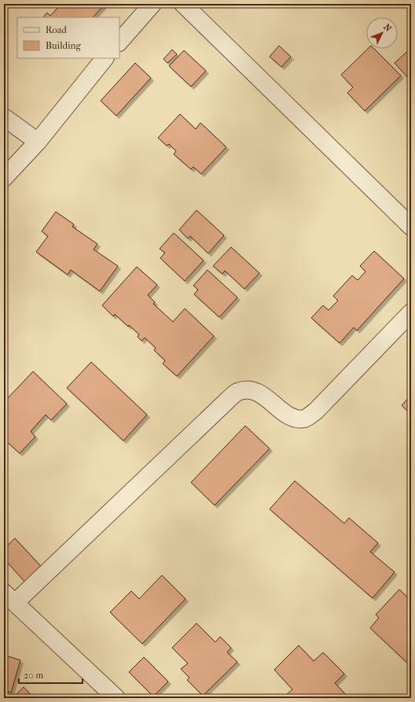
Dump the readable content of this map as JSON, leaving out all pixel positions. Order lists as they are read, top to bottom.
{
  "legend": ["Road", "Building"],
  "scale_bar": "20 m",
  "north": "top right"
}
